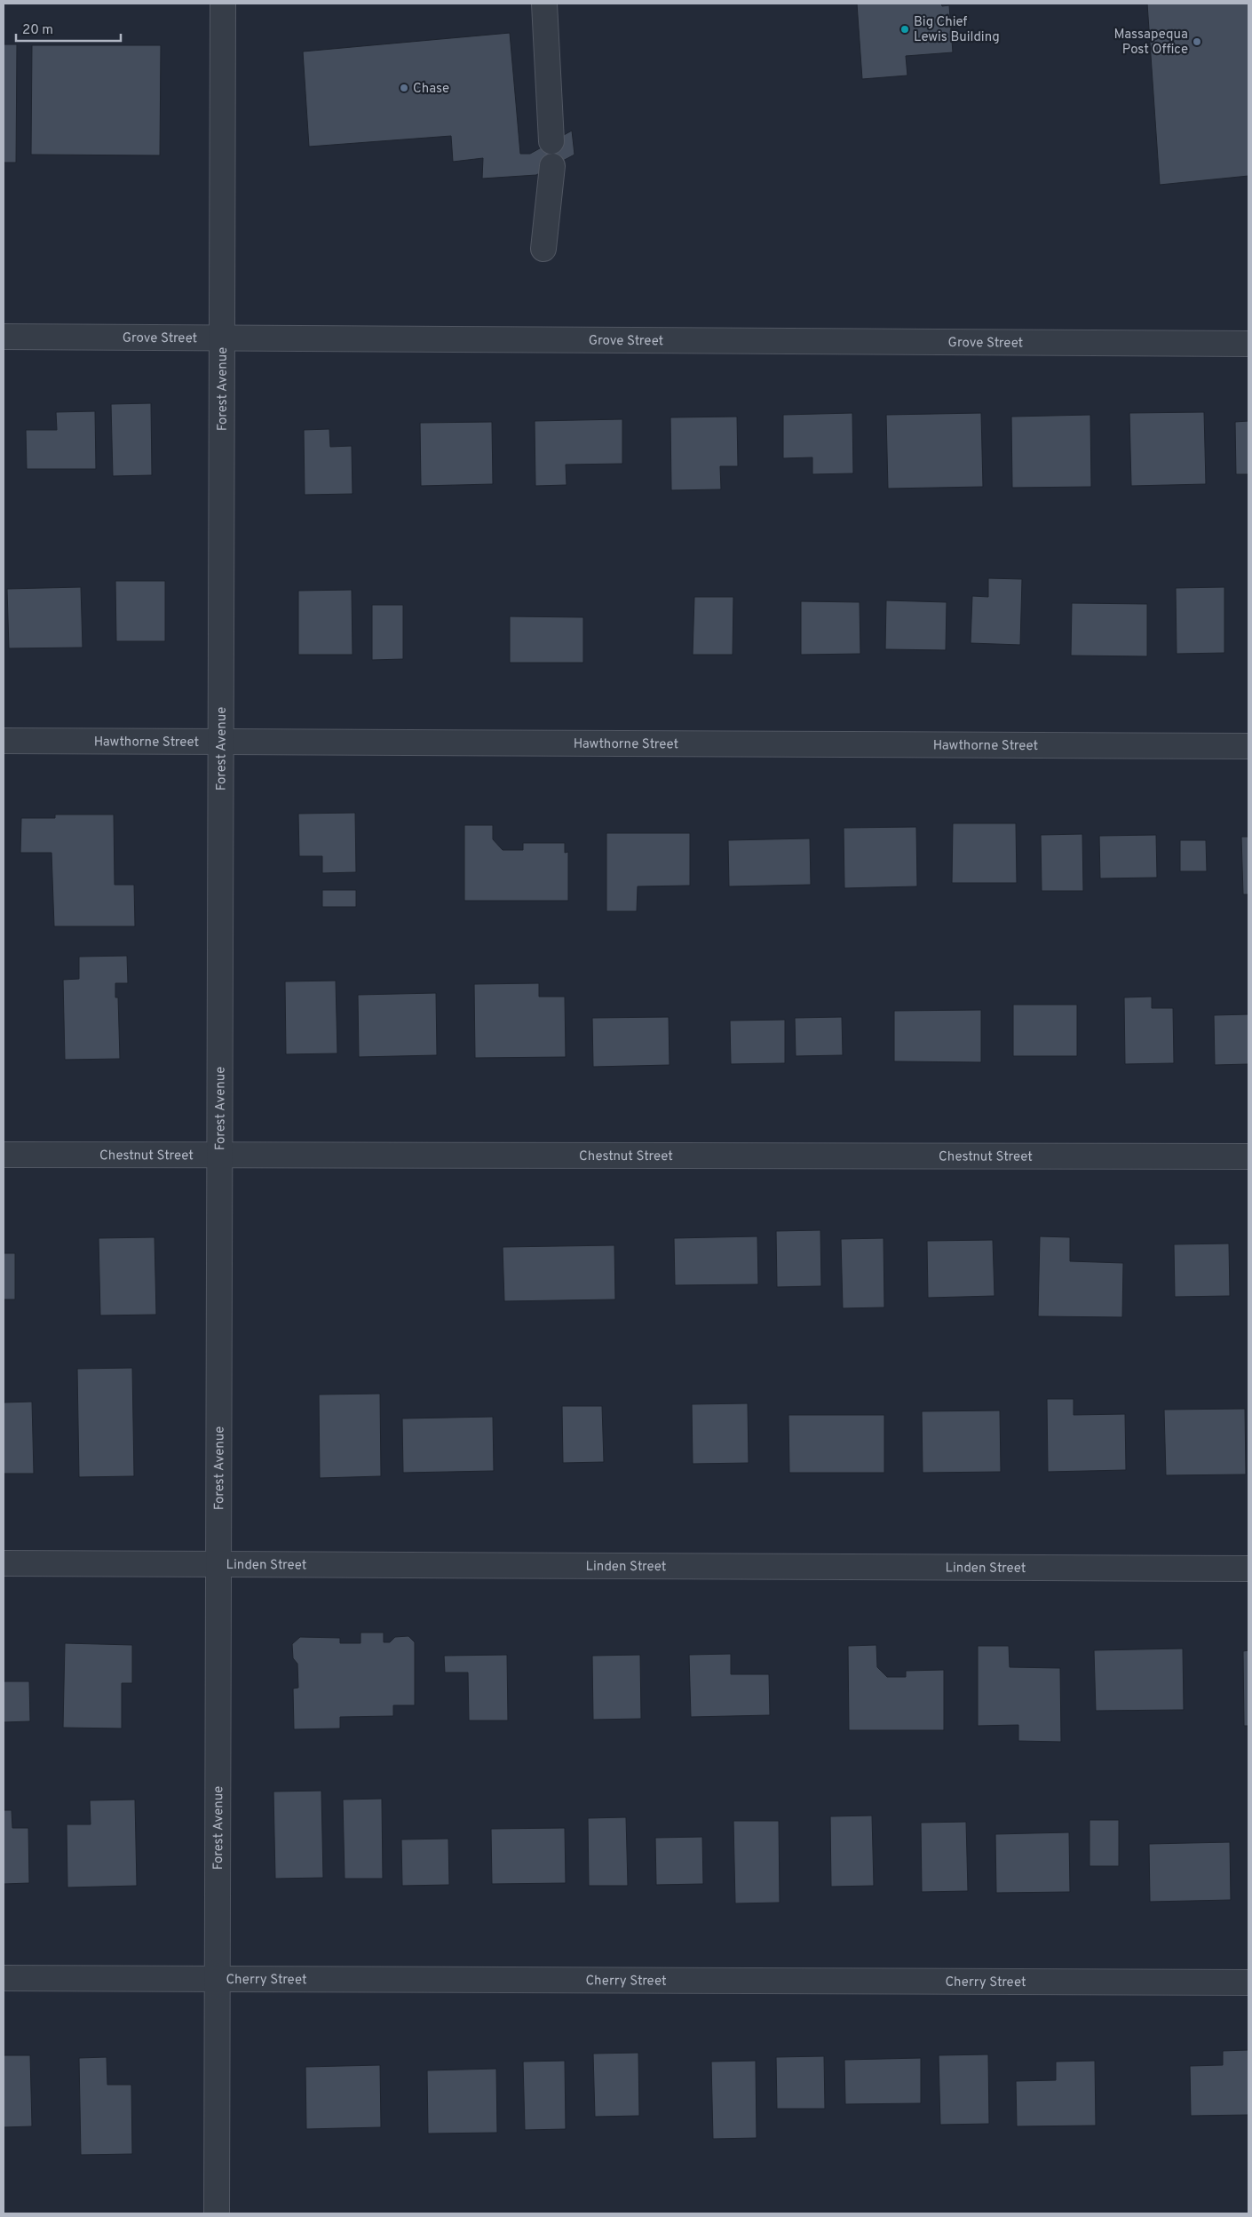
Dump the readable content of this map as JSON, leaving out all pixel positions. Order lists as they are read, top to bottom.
{
  "streets": {
    "street": [
      "Grove Street",
      "Forest Avenue",
      "Hawthorne Street",
      "Chestnut Street",
      "Linden Street",
      "Cherry Street"
    ]
  },
  "crossings": [
    ["Grove Street", "Forest Avenue"],
    ["Forest Avenue", "Hawthorne Street"],
    ["Forest Avenue", "Chestnut Street"],
    ["Forest Avenue", "Linden Street"],
    ["Forest Avenue", "Cherry Street"]
  ],
  "places": ["Big Chief Lewis Building", "Massapequa Post Office", "Chase"],
  "scale_bar": "20 m"
}
